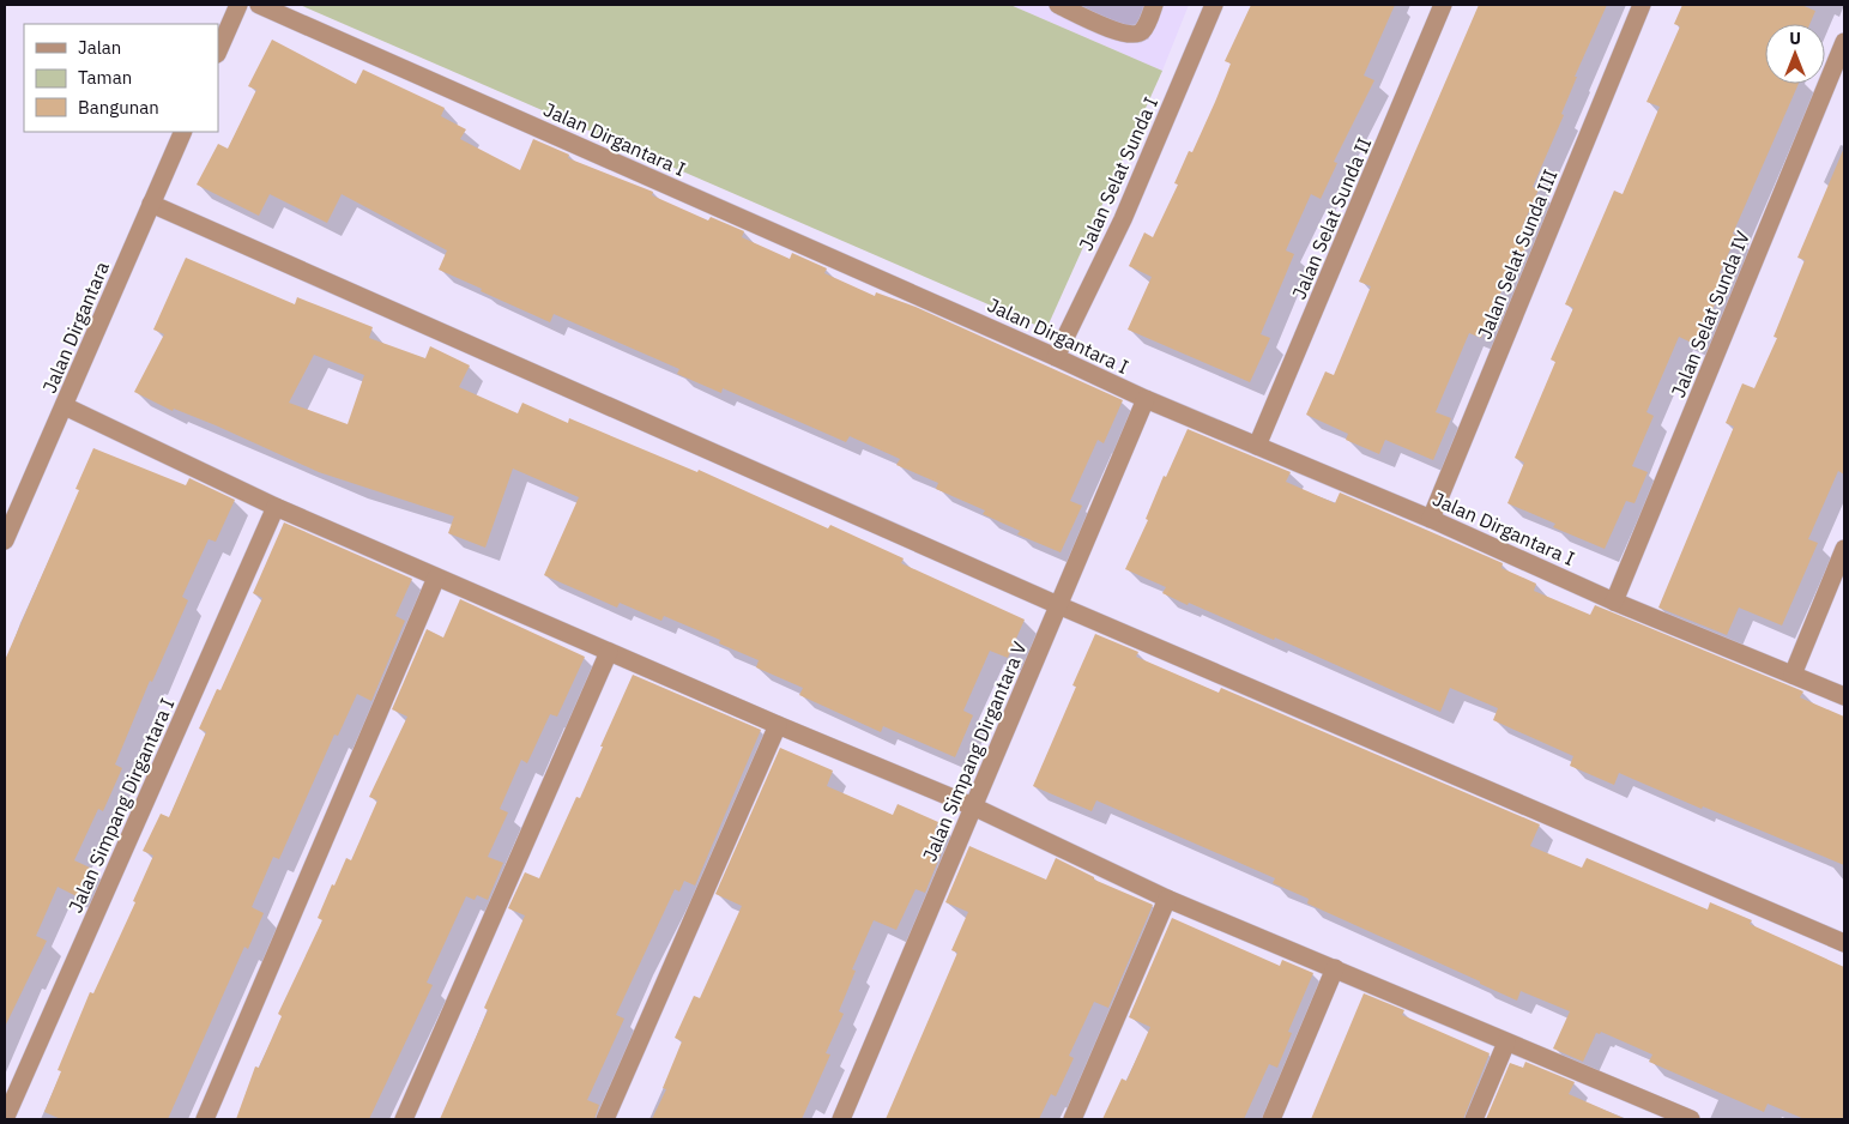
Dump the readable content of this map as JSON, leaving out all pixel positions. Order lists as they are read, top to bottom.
{
  "streets": {
    "street": [
      "Jalan Dirgantara I",
      "Jalan Selat Sunda I",
      "Jalan Selat Sunda II",
      "Jalan Selat Sunda III",
      "Jalan Selat Sunda IV",
      "Jalan Dirgantara",
      "Jalan Simpang Dirgantara V",
      "Jalan Simpang Dirgantara I"
    ]
  },
  "crossings": [
    ["Jalan Dirgantara I", "Jalan Selat Sunda I"],
    ["Jalan Dirgantara I", "Jalan Selat Sunda II"],
    ["Jalan Dirgantara I", "Jalan Selat Sunda III"],
    ["Jalan Dirgantara I", "Jalan Selat Sunda IV"],
    ["Jalan Dirgantara I", "Jalan Simpang Dirgantara V"]
  ],
  "legend": ["Jalan", "Taman", "Bangunan"],
  "north": "top"
}
